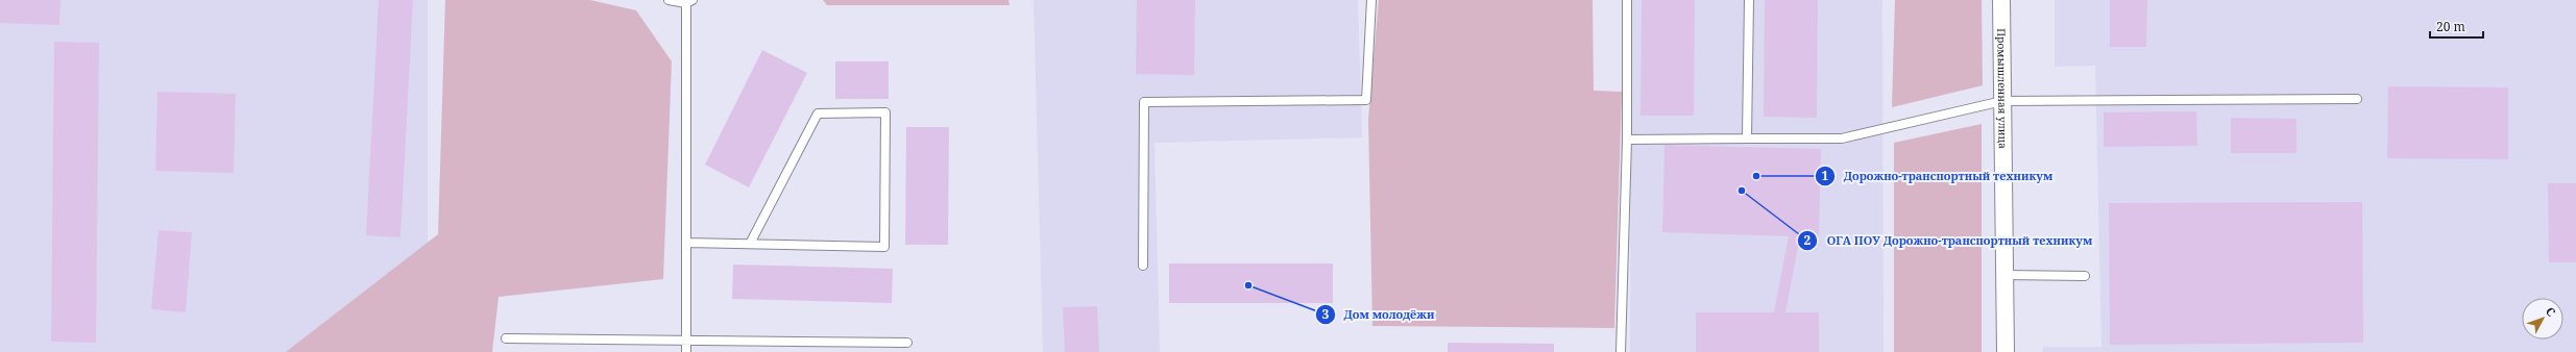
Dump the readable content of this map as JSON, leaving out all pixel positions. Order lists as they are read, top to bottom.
{
  "streets": {
    "street": ["Промышленная улица"]
  },
  "places": ["Дорожно-транспортный техникум", "ОГА ПОУ Дорожно-транспортный техникум", "Дом молодёжи"],
  "scale_bar": "20 m",
  "north": "top right"
}
